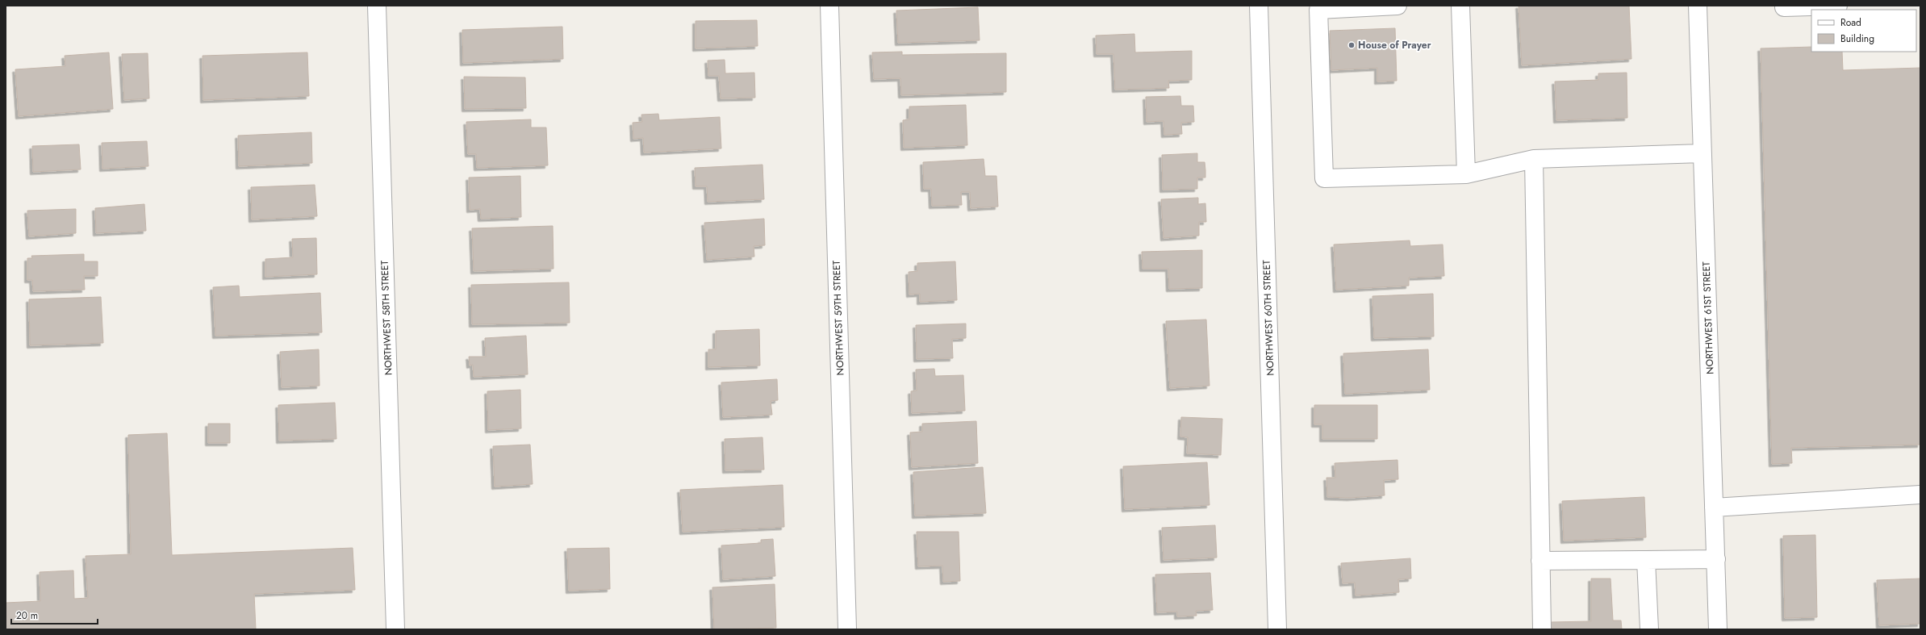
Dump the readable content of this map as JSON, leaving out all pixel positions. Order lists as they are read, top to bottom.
{
  "streets": {
    "street": [
      "NORTHWEST 58TH STREET",
      "NORTHWEST 59TH STREET",
      "NORTHWEST 60TH STREET",
      "NORTHWEST 61ST STREET"
    ]
  },
  "places": ["House of Prayer"],
  "legend": ["Road", "Building"],
  "scale_bar": "20 m"
}
